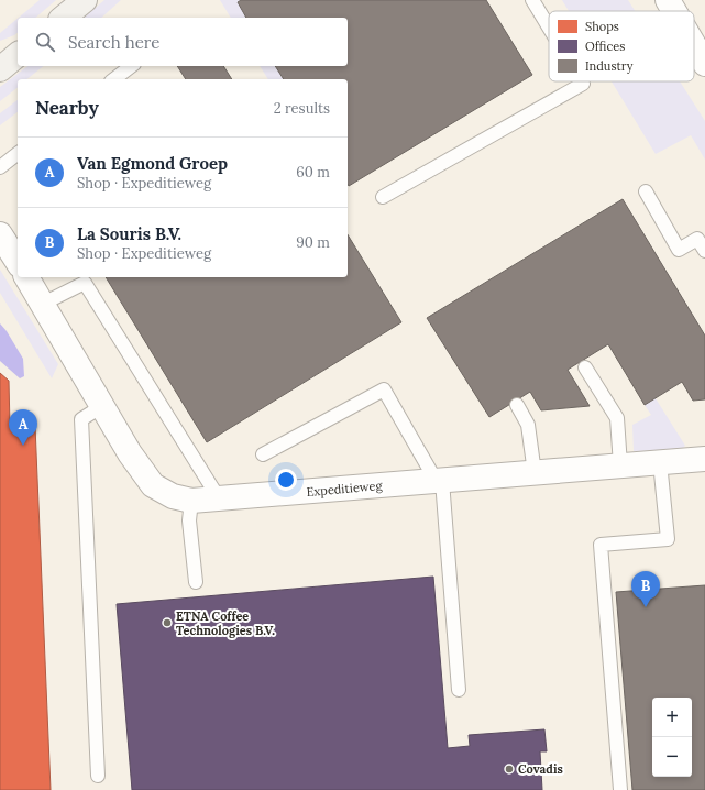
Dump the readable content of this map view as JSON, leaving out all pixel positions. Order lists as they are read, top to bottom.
{
  "streets": {
    "street": ["Expeditieweg"]
  },
  "places": ["ETNA Coffee Technologies B.V.", "Covadis"],
  "legend": ["Shops", "Offices", "Industry"],
  "page": {
    "search": "Search here",
    "heading": ["Nearby", "2 results"],
    "list": [
      {
        "mark": "A",
        "name": "Van Egmond Groep",
        "note": "Shop · Expeditieweg",
        "value": "60 m"
      },
      {
        "mark": "B",
        "name": "La Souris B.V.",
        "note": "Shop · Expeditieweg",
        "value": "90 m"
      }
    ],
    "pins": ["A", "B"],
    "map_buttons": ["+", "−"]
  }
}
